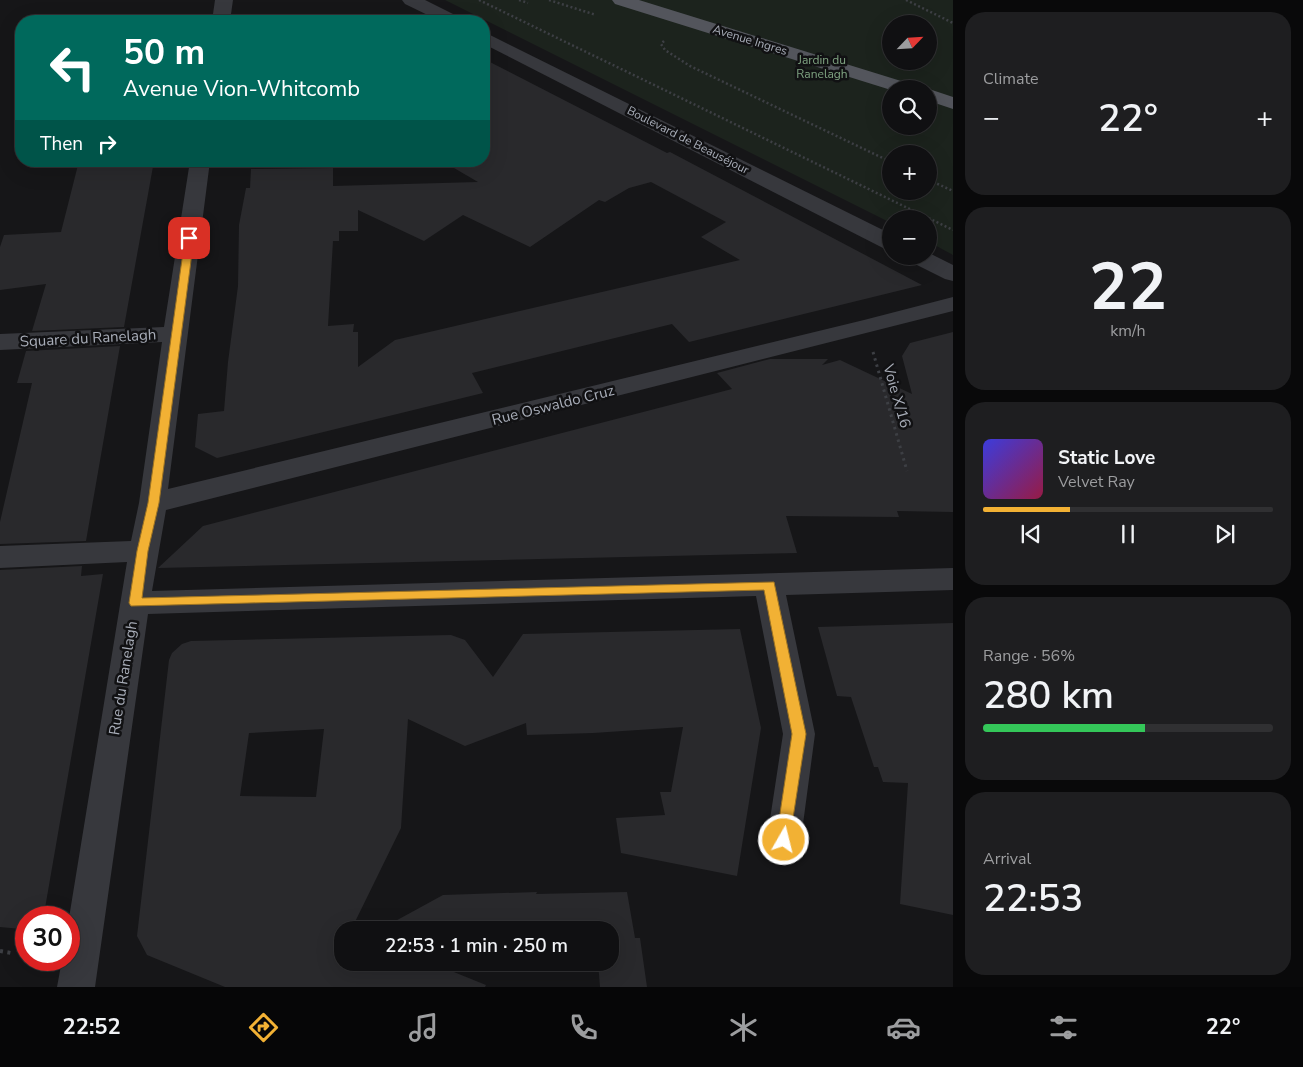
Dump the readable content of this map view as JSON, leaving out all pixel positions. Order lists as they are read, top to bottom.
{
  "streets": {
    "main road": ["Avenue Ingres"],
    "street": [
      "Boulevard de Beauséjour",
      "Square du Ranelagh",
      "Rue Oswaldo Cruz",
      "Rue du Ranelagh"
    ],
    "path": ["Voie X/16"]
  },
  "crossings": [
    ["Square du Ranelagh", "Rue du Ranelagh"],
    ["Voie X/16", "Rue Oswaldo Cruz"],
    ["Rue Oswaldo Cruz", "Rue du Ranelagh"]
  ],
  "parks": ["Jardin du Ranelagh"],
  "north": "top right",
  "page": {
    "tile": [
      "Climate",
      ["22", "km/h"],
      ["Range · 56%", "280 km"],
      ["Arrival", "22:53"]
    ],
    "map_buttons": ["+", "−"],
    "turn": ["50 m", "Avenue Vion-Whitcomb"],
    "heat": ["−", "22°", "+"],
    "then": "Then",
    "song": ["Static Love", "Velvet Ray"],
    "limit": "30",
    "trip": "22:53 · 1 min · 250 m",
    "tabs": ["22:52", "22°"]
  }
}
